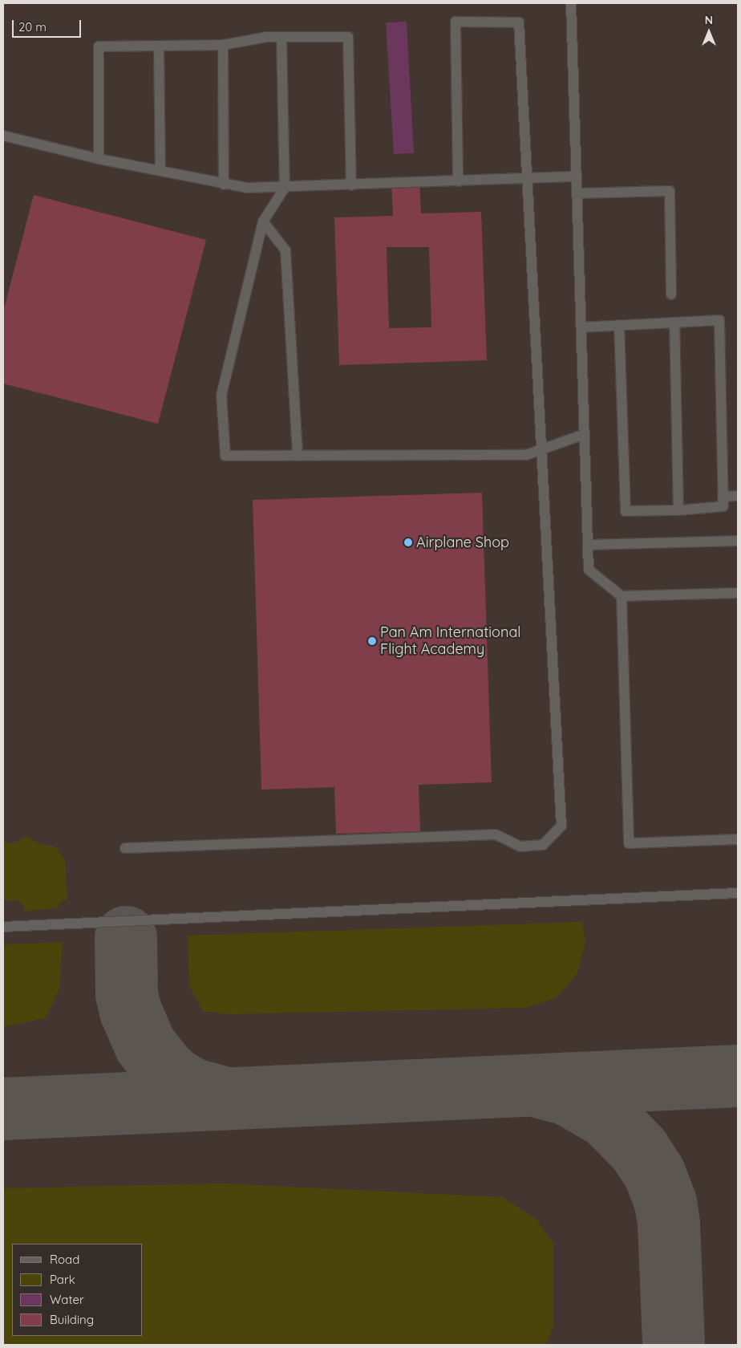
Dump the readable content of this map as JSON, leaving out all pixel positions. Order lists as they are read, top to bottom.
{
  "places": ["Airplane Shop", "Pan Am International Flight Academy"],
  "legend": [
    "Road",
    "Park",
    "Water",
    "Building"
  ],
  "scale_bar": "20 m",
  "north": "top"
}
